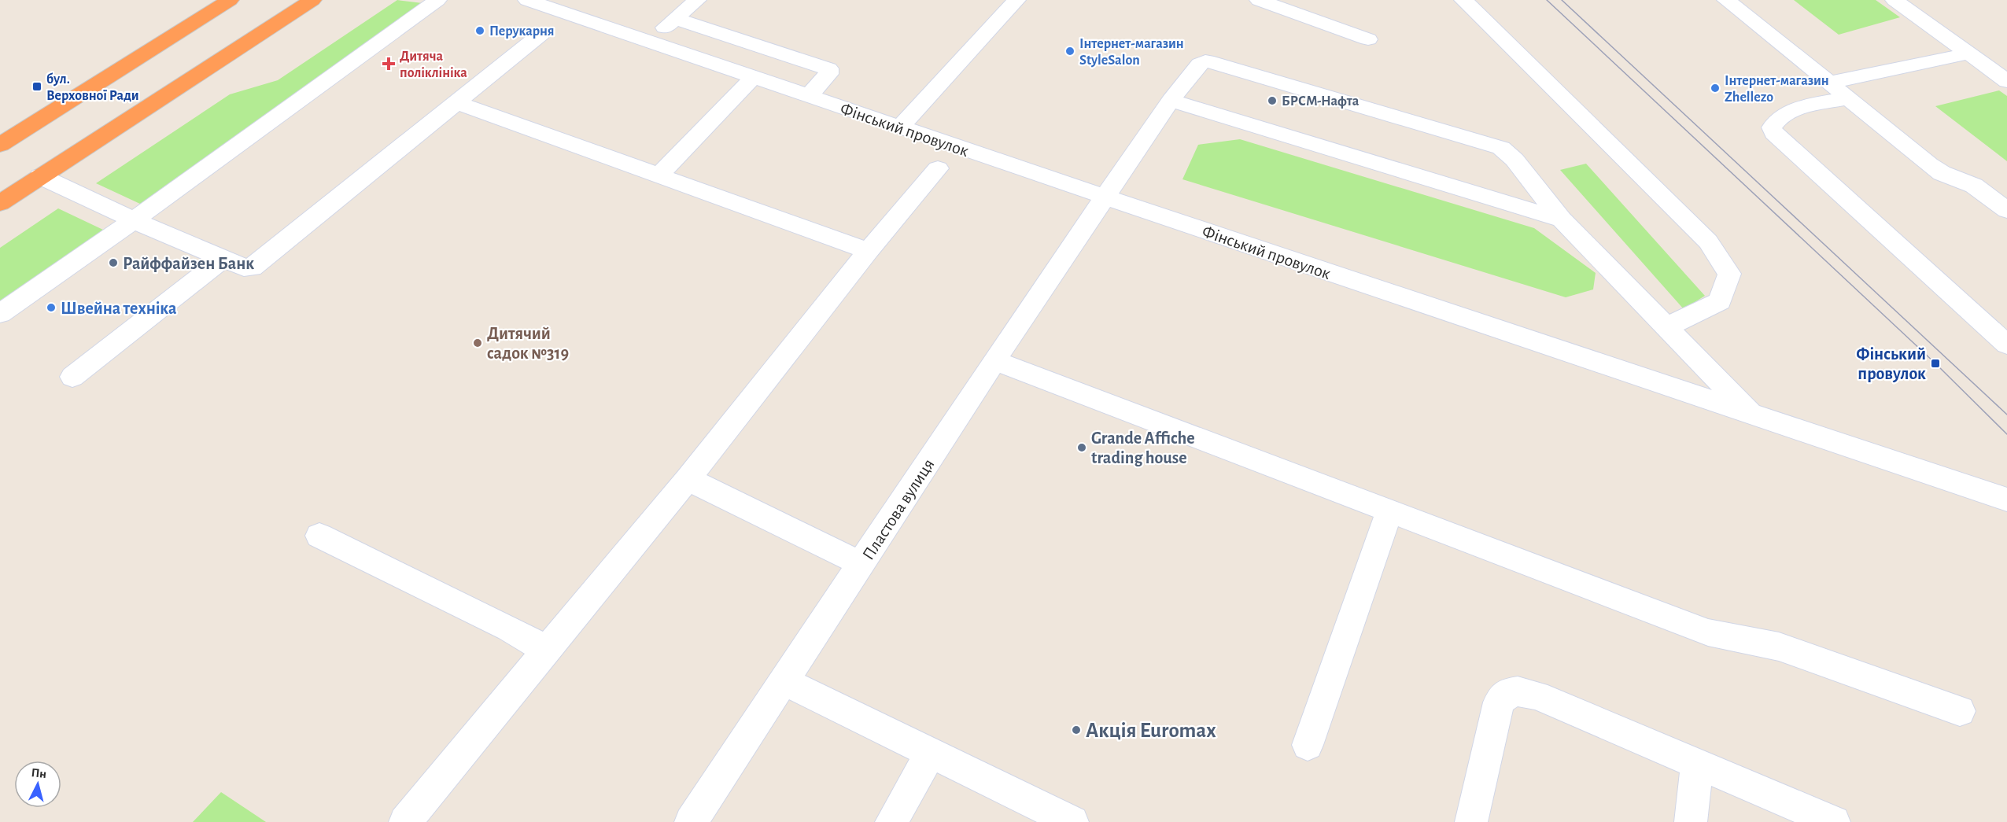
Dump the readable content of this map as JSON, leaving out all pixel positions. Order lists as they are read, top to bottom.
{
  "streets": {
    "street": ["Фінський провулок", "Пластова вулиця"]
  },
  "crossings": [
    ["Фінський провулок", "Пластова вулиця"]
  ],
  "places": {
    "other": [
      "Перукарня",
      "Інтернет-магазин StyleSalon",
      "Інтернет-магазин Zhellezo",
      "БРСМ-Нафта",
      "Райффайзен Банк",
      "Швейна техніка",
      "Дитячий садок №319",
      "Grande Affiche trading house",
      "Акція Euromax"
    ],
    "health": ["Дитяча поліклініка"],
    "transit": ["бул. Верховної Ради", "Фінський провулок"]
  },
  "north": "top"
}
